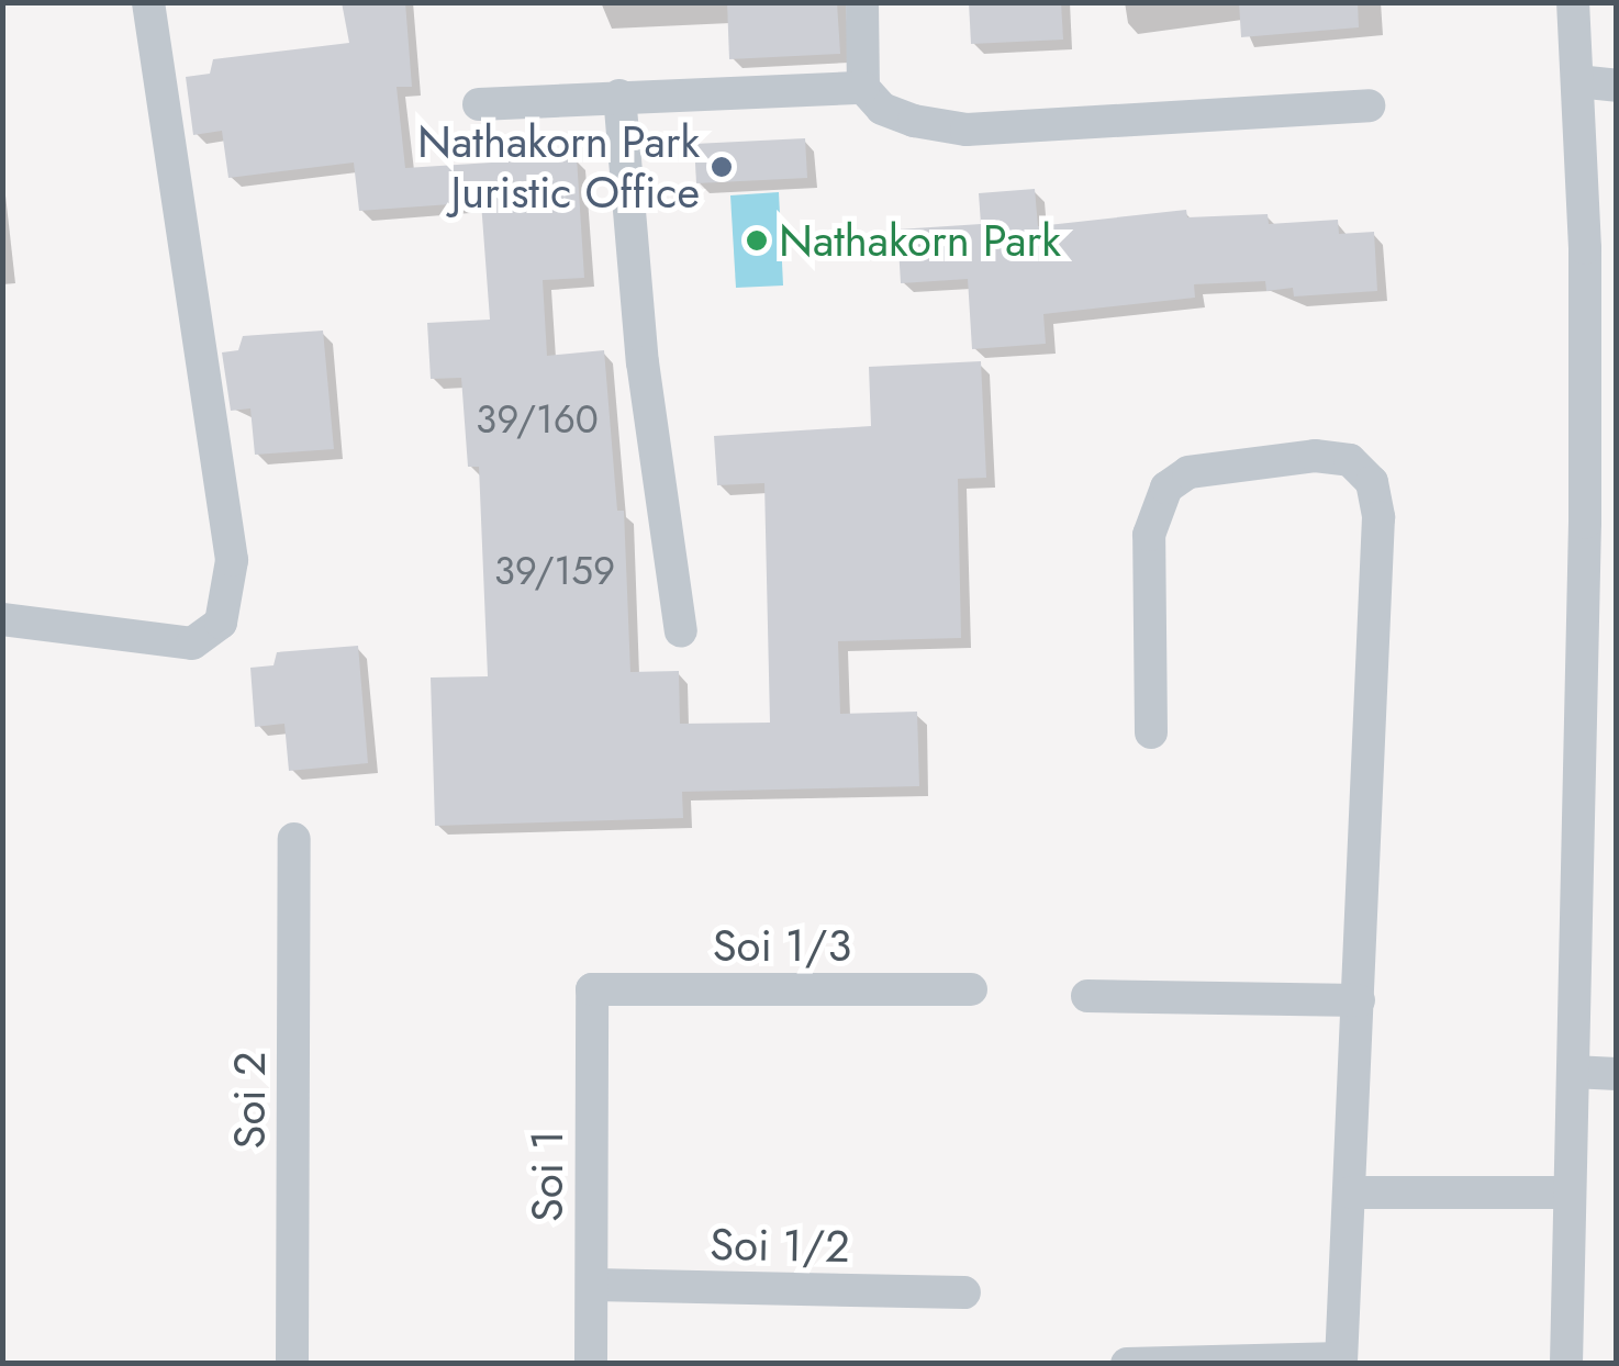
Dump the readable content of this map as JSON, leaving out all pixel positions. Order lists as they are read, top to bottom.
{
  "streets": {
    "street": [
      "Soi 1/3",
      "Soi 2",
      "Soi 1",
      "Soi 1/2"
    ]
  },
  "crossings": [
    ["Soi 1/3", "Soi 1"],
    ["Soi 1", "Soi 1/2"]
  ],
  "places": ["Nathakorn Park Juristic Office", "Nathakorn Park"],
  "house_numbers": ["39/160", "39/159"]
}
